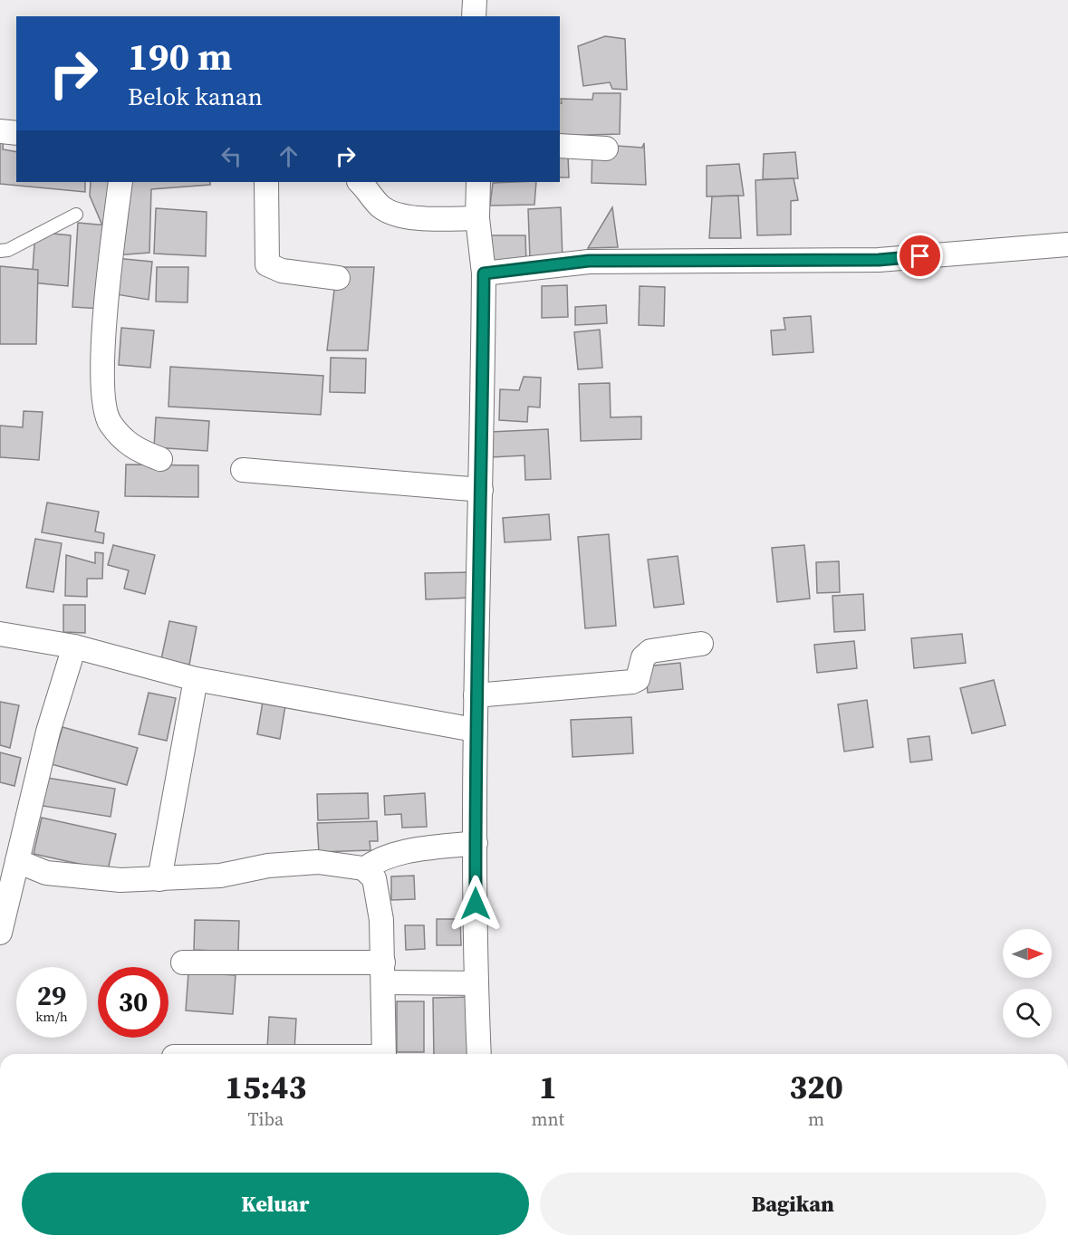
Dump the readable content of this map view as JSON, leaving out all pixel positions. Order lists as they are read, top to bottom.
{
  "north": "right",
  "page": {
    "turn": ["190 m", "Belok kanan"],
    "speed": "29 km/h",
    "limit": "30",
    "eta": [
      "15:43",
      "Tiba",
      "1",
      "mnt",
      "320",
      "m"
    ],
    "buttons": ["Keluar", "Bagikan"]
  }
}
